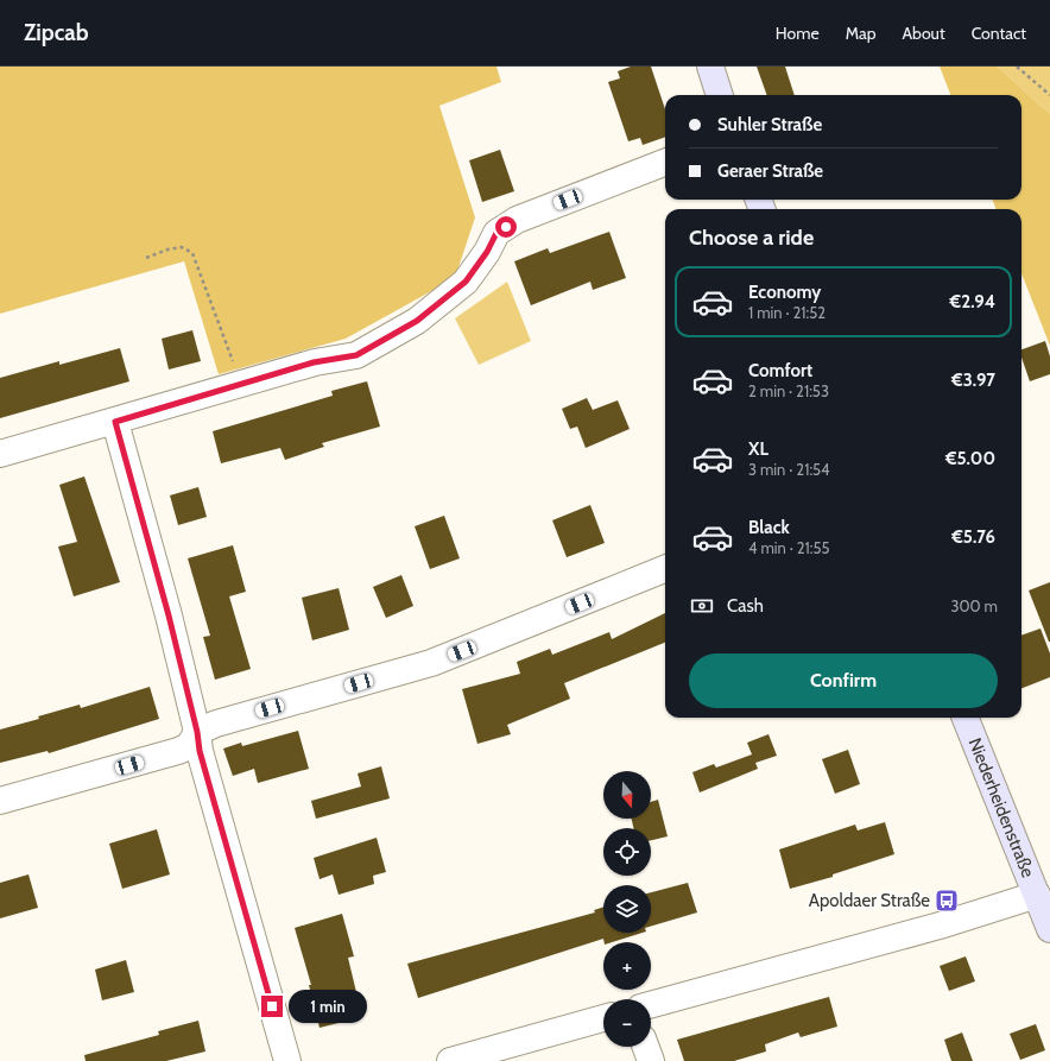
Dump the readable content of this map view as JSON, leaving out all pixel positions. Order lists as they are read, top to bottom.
{
  "streets": {
    "street": ["Niederheidenstraße"]
  },
  "places": {
    "bus stop": ["Apoldaer Straße"]
  },
  "north": "bottom",
  "page": {
    "header": "Zipcab",
    "nav": [
      "Home",
      "Map",
      "About",
      "Contact"
    ],
    "banner": ["Suhler Straße", "Geraer Straße"],
    "heading": "Choose a ride",
    "list": [
      {
        "name": "Economy",
        "note": "1 min · 21:52",
        "value": "€2.94"
      },
      {
        "name": "Comfort",
        "note": "2 min · 21:53",
        "value": "€3.97"
      },
      {
        "name": "XL",
        "note": "3 min · 21:54",
        "value": "€5.00"
      },
      {
        "name": "Black",
        "note": "4 min · 21:55",
        "value": "€5.76"
      }
    ],
    "pay": ["Cash", "300 m"],
    "buttons": "Confirm",
    "map_buttons": ["+", "−"],
    "bubble": "1 min"
  }
}
